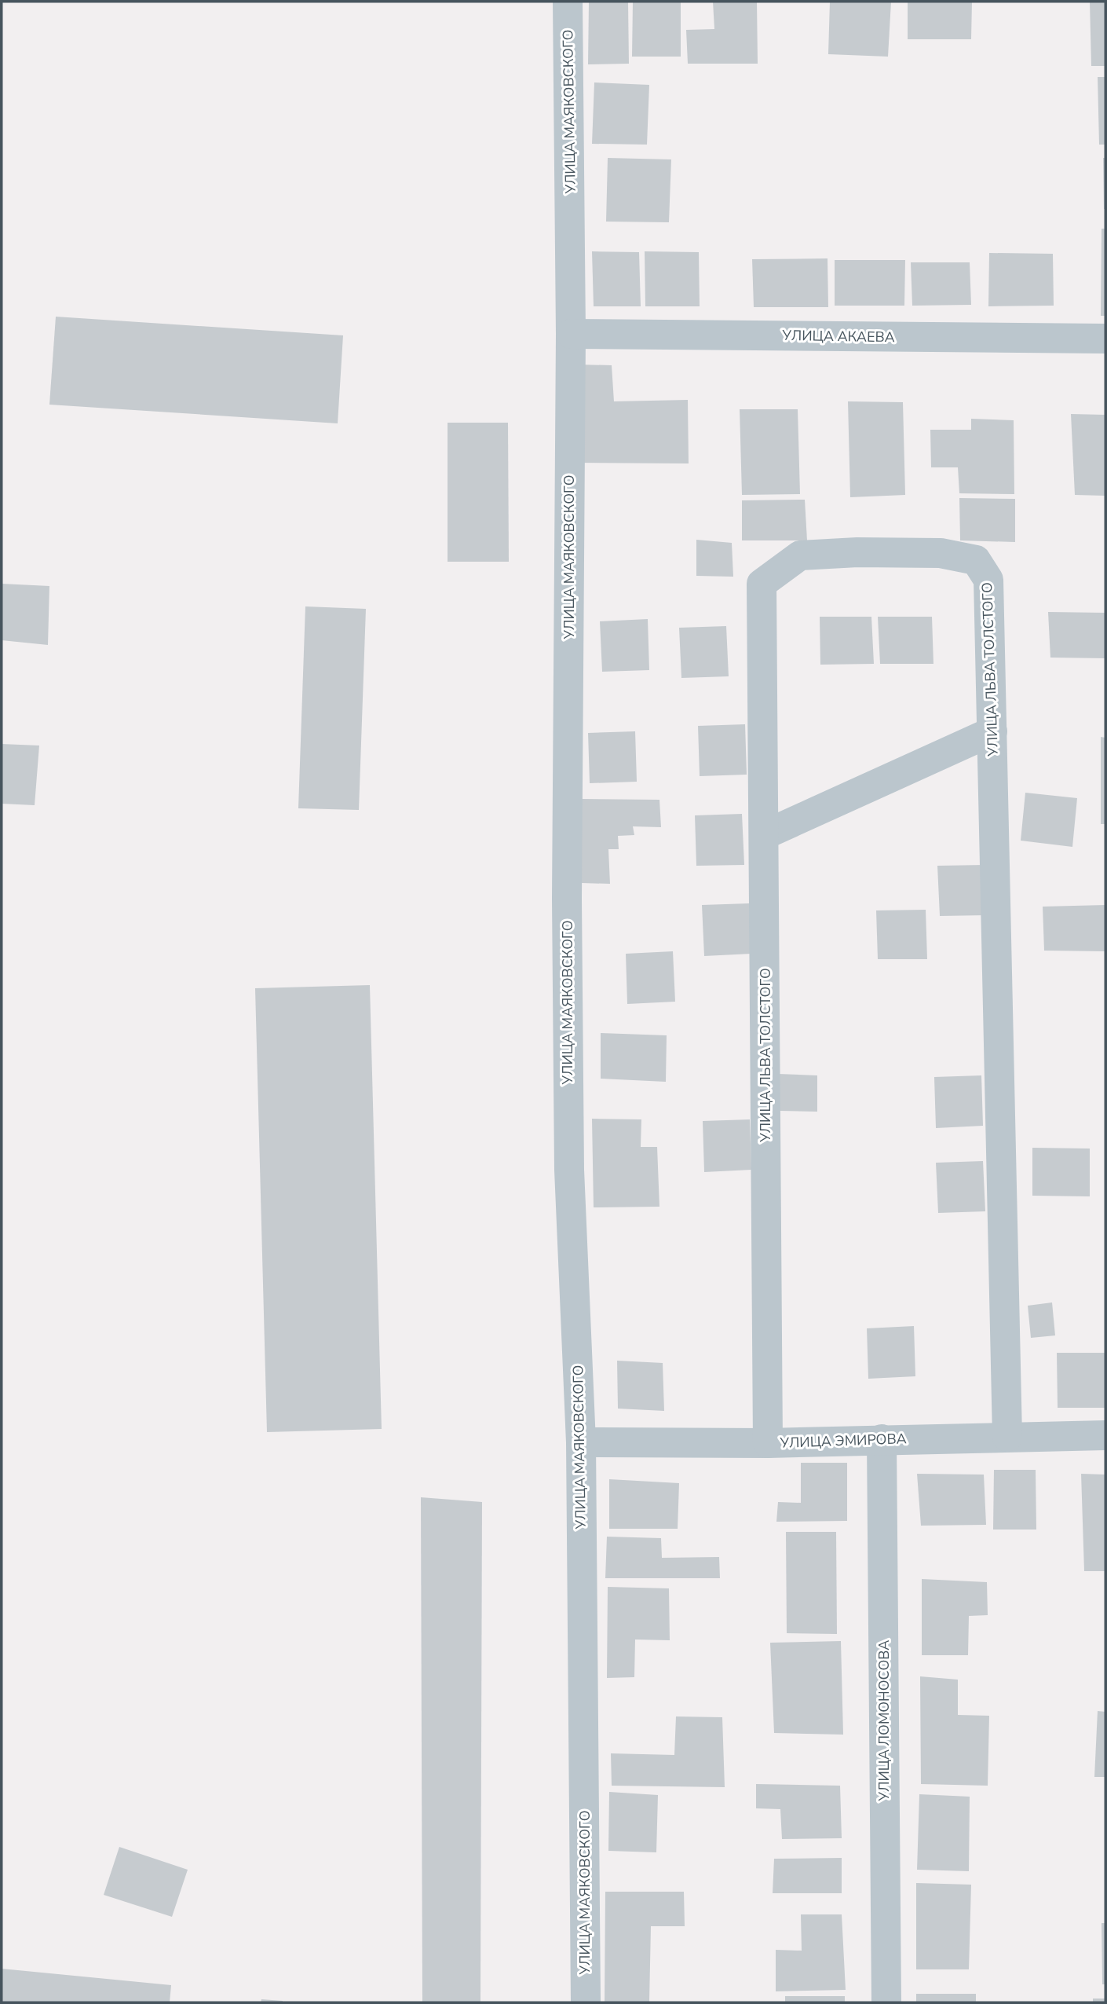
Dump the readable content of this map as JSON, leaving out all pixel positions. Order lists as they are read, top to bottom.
{
  "streets": {
    "street": [
      "УЛИЦА МАЯКОВСКОГО",
      "УЛИЦА АКАЕВА",
      "УЛИЦА ЛЬВА ТОЛСТОГО",
      "УЛИЦА ЭМИРОВА",
      "УЛИЦА ЛОМОНОСОВА"
    ]
  },
  "crossings": [
    ["УЛИЦА МАЯКОВСКОГО", "УЛИЦА АКАЕВА"],
    ["УЛИЦА МАЯКОВСКОГО", "УЛИЦА ЭМИРОВА"],
    ["УЛИЦА ЛЬВА ТОЛСТОГО", "УЛИЦА ЭМИРОВА"],
    ["УЛИЦА ЭМИРОВА", "УЛИЦА ЛОМОНОСОВА"]
  ]
}
